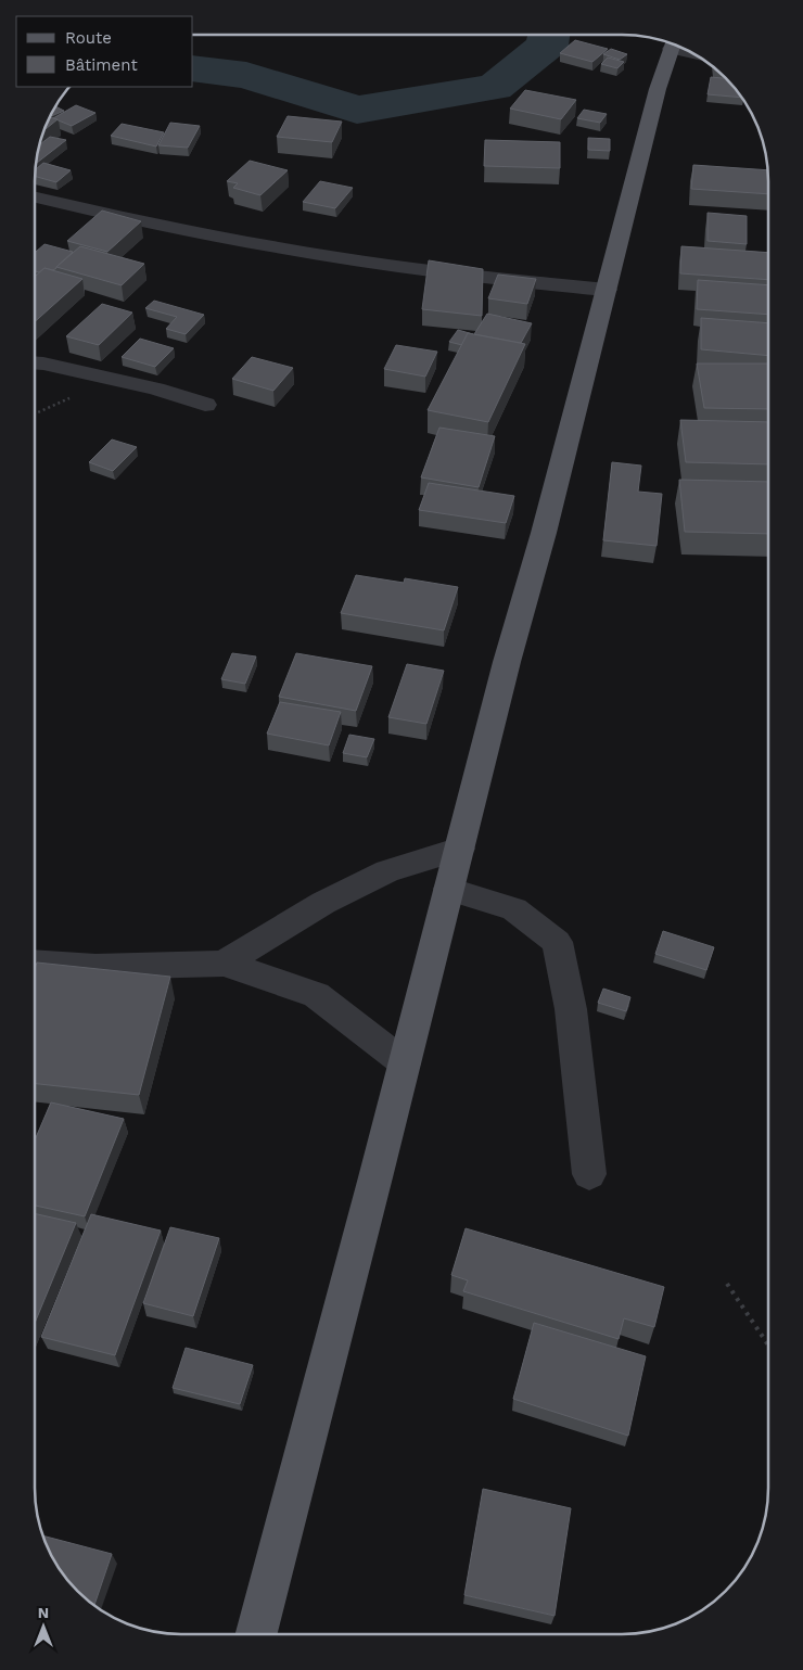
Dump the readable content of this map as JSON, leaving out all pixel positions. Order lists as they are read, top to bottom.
{
  "legend": ["Route", "Bâtiment"],
  "north": "top"
}
